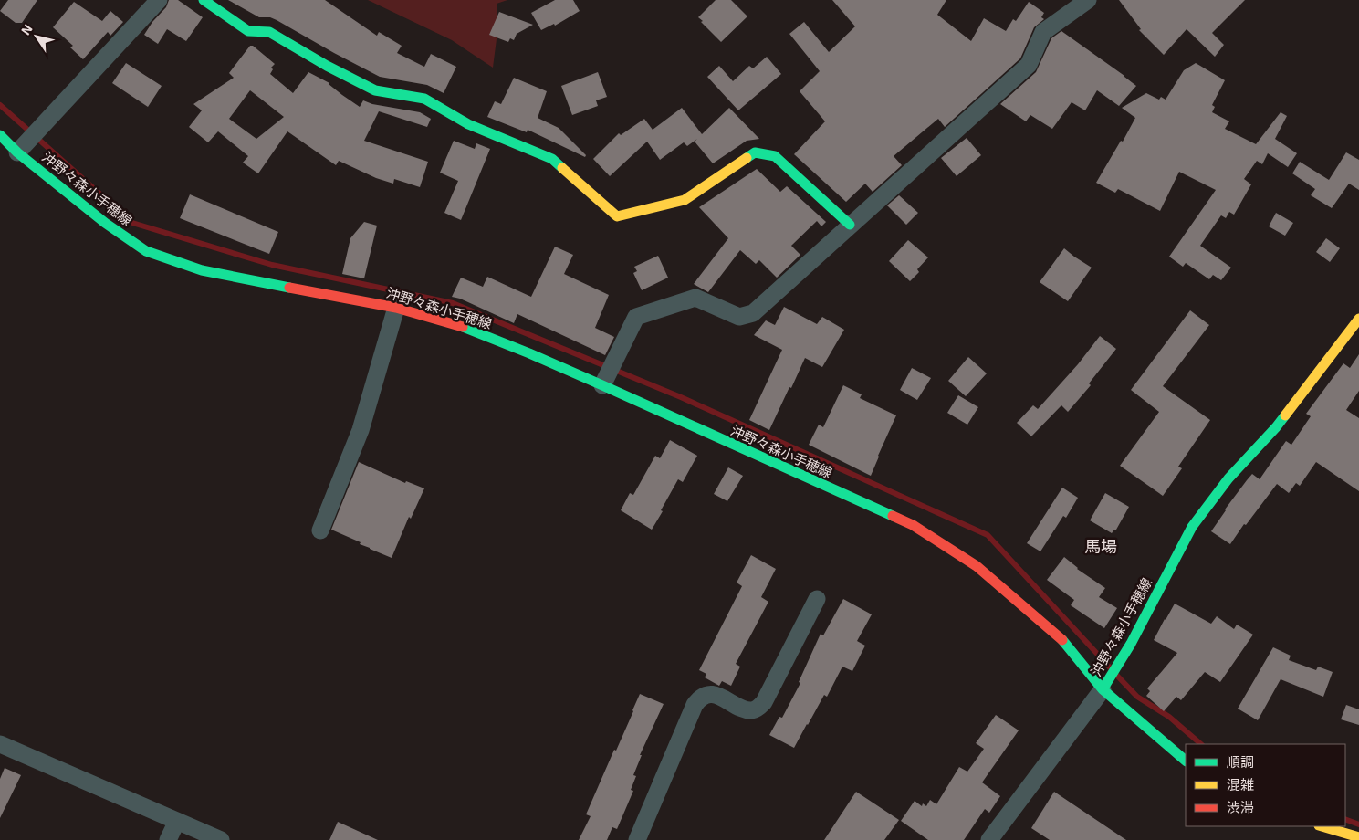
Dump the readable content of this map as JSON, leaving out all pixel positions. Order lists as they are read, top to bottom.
{
  "streets": {
    "main road": ["沖野々森小手穂線"]
  },
  "districts": ["馬場"],
  "legend": ["順調", "混雑", "渋滞"],
  "north": "top left"
}
